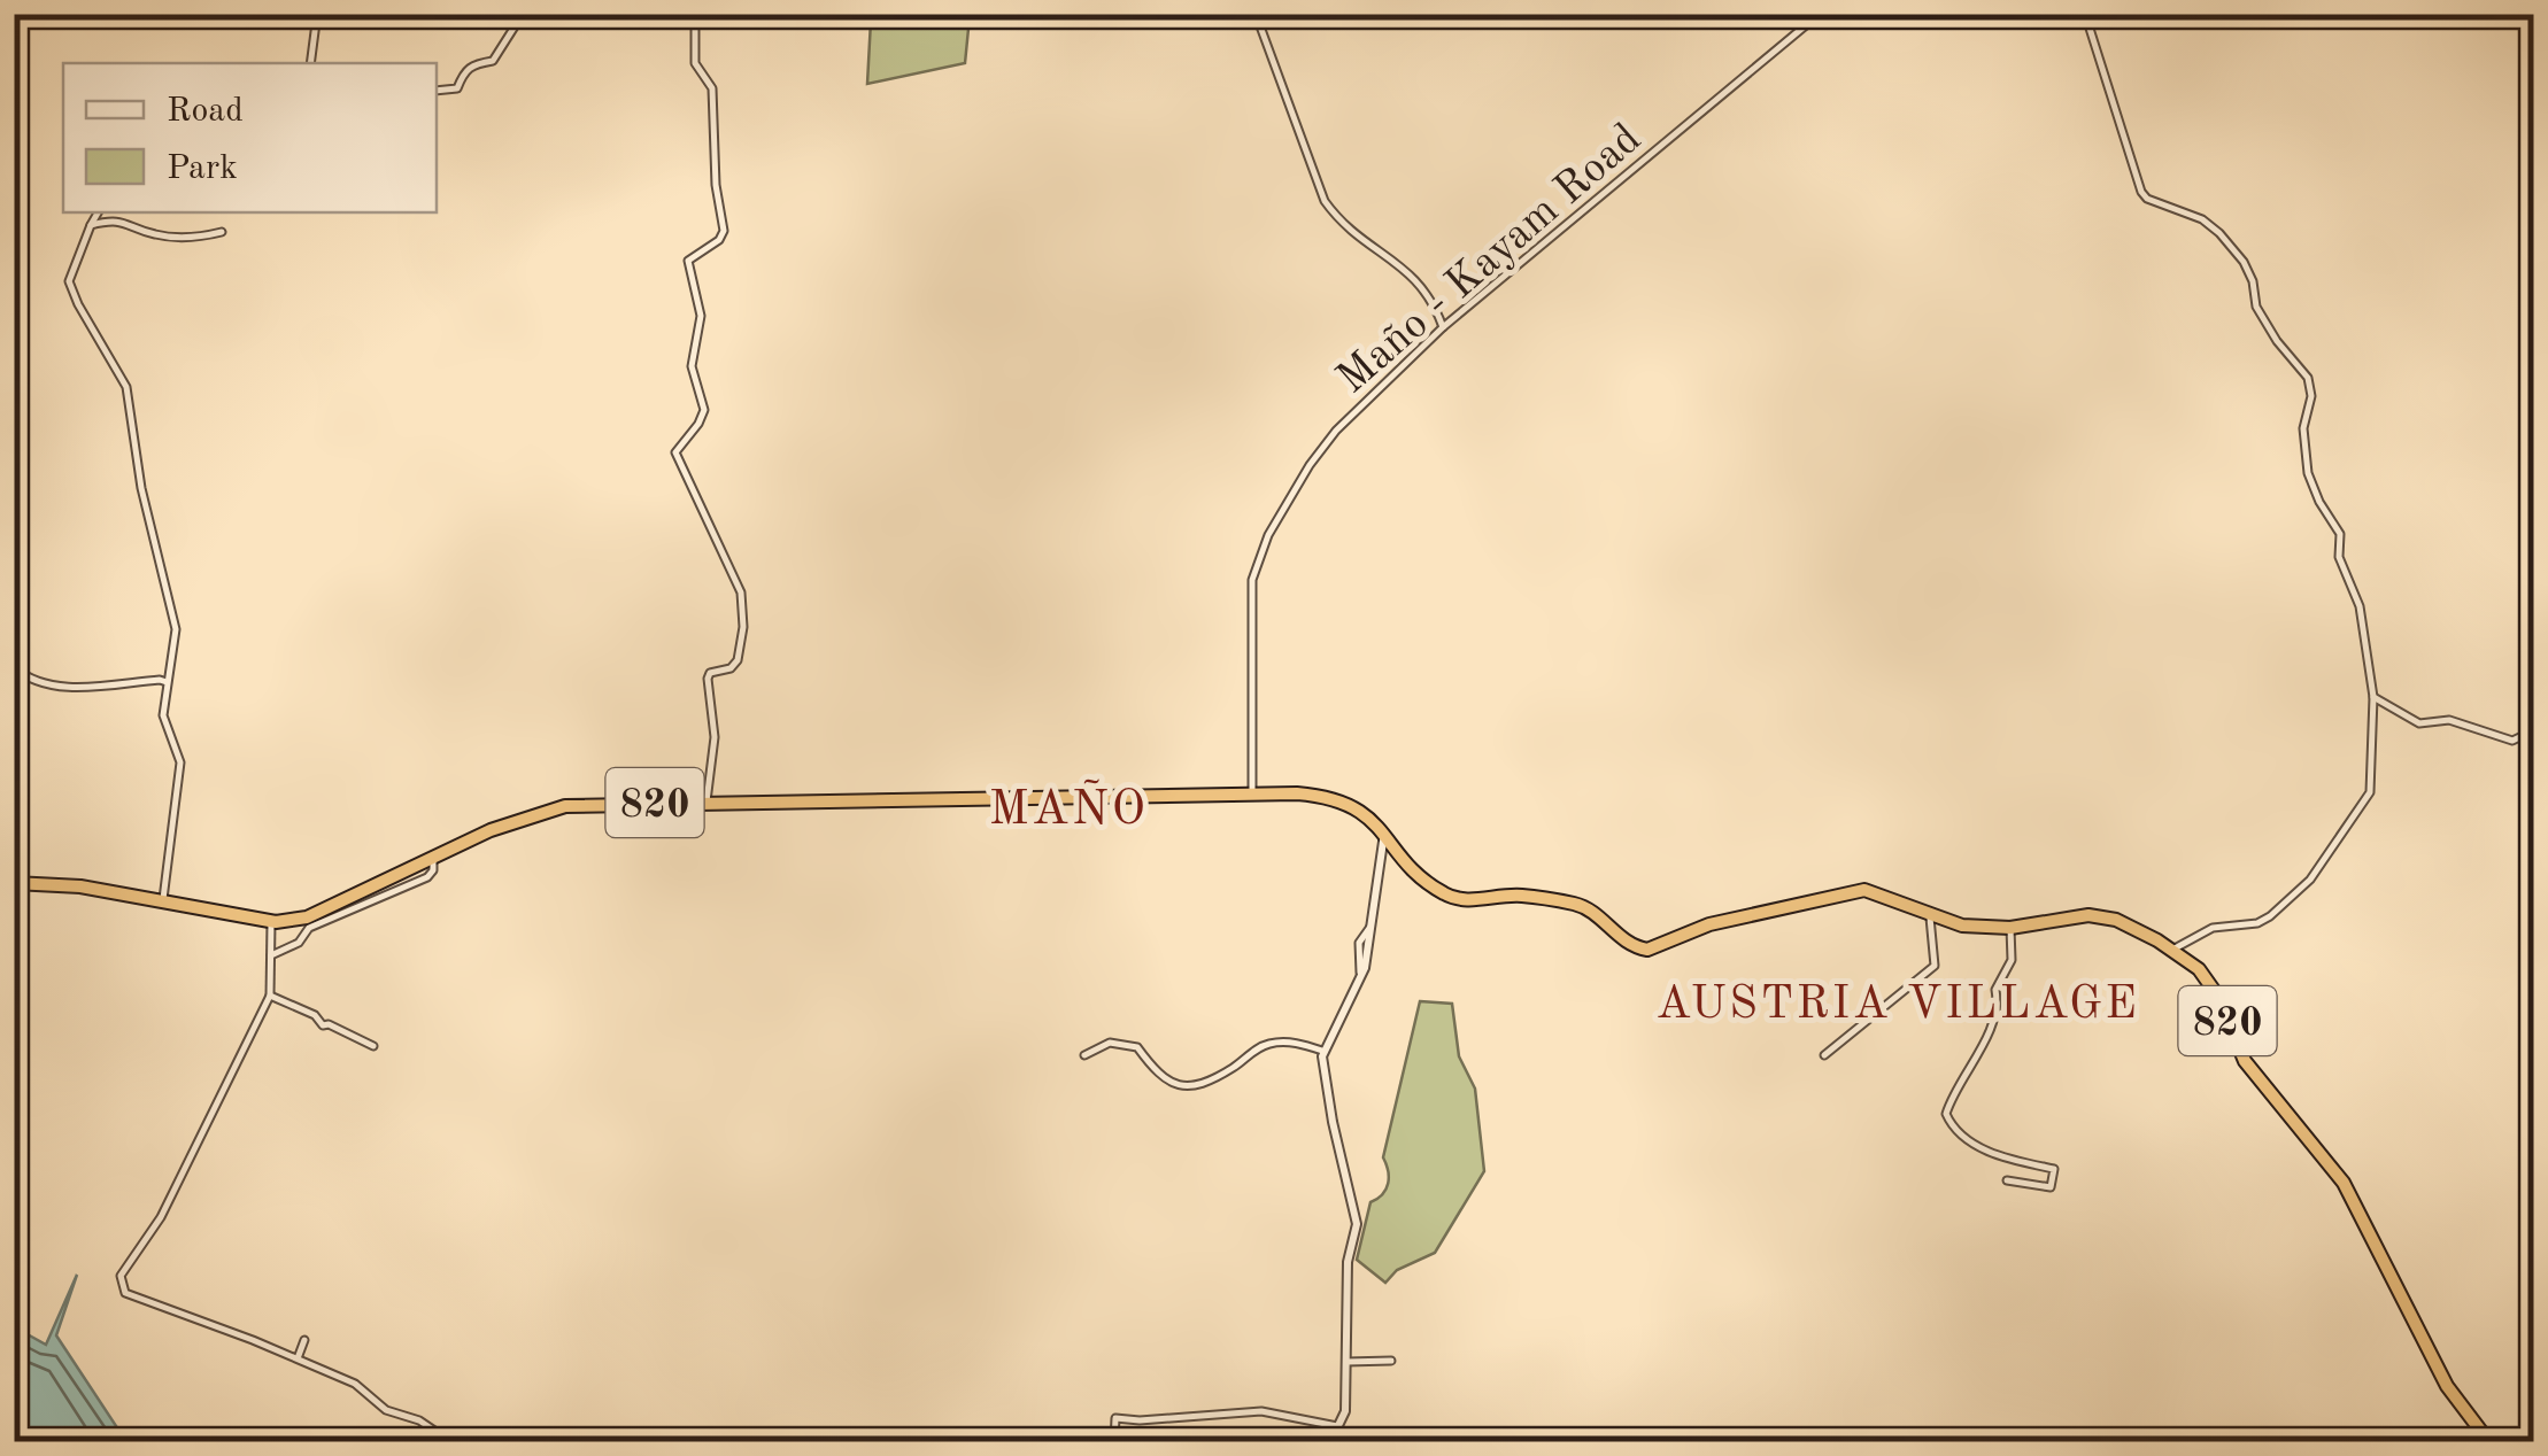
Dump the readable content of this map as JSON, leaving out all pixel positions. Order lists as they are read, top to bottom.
{
  "streets": {
    "highway": ["820"],
    "street": ["Maño - Kayam Road"]
  },
  "crossings": [
    ["Maño - Kayam Road", "820"]
  ],
  "districts": ["MAÑO", "AUSTRIA VILLAGE"],
  "legend": ["Road", "Park"]
}
